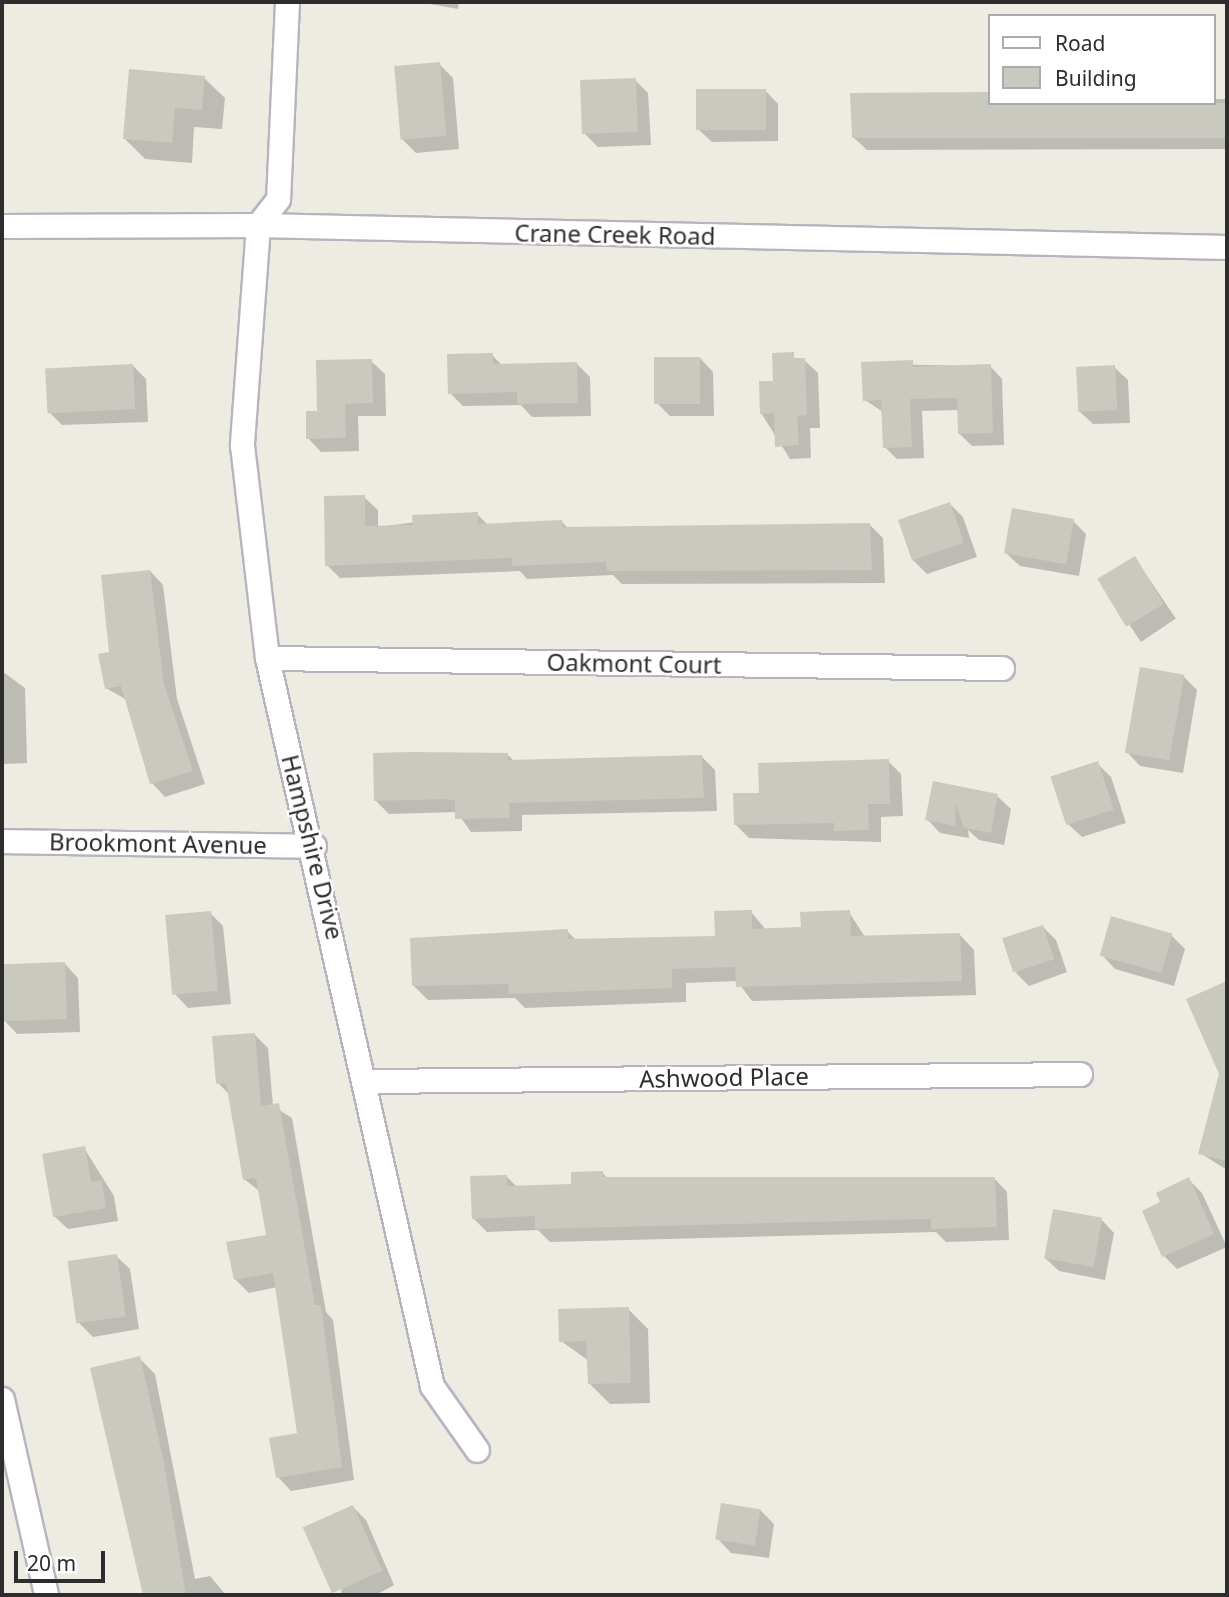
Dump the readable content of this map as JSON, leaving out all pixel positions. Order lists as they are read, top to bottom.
{
  "streets": {
    "street": [
      "Crane Creek Road",
      "Oakmont Court",
      "Brookmont Avenue",
      "Hampshire Drive",
      "Ashwood Place"
    ]
  },
  "crossings": [
    ["Crane Creek Road", "Hampshire Drive"],
    ["Oakmont Court", "Hampshire Drive"],
    ["Brookmont Avenue", "Hampshire Drive"],
    ["Hampshire Drive", "Ashwood Place"]
  ],
  "legend": ["Road", "Building"],
  "scale_bar": "20 m"
}
